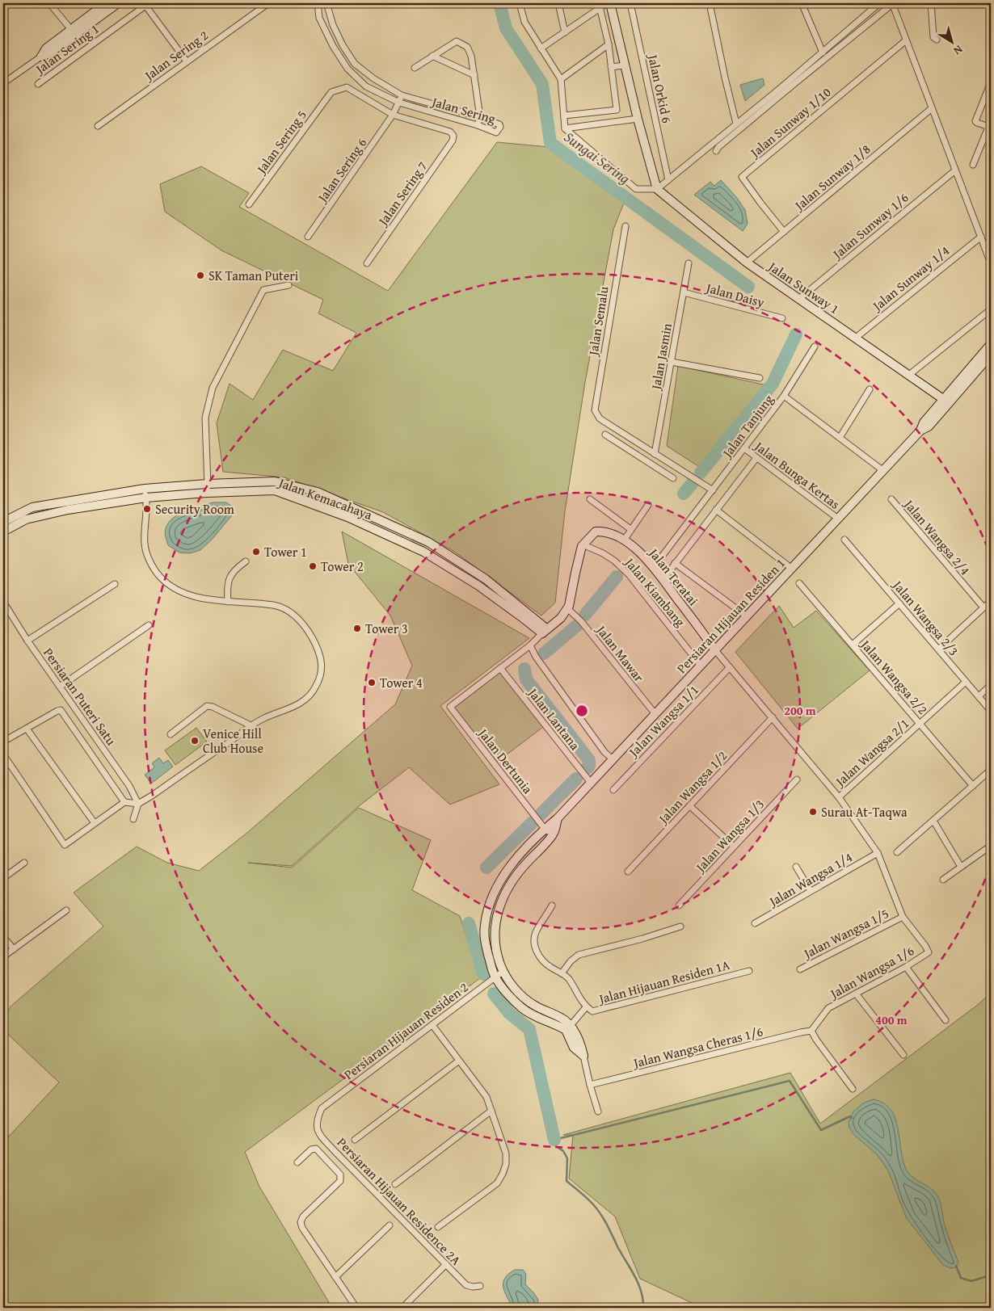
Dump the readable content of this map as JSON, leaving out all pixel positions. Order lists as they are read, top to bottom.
{
  "streets": {
    "street": [
      "Jalan Sering 1",
      "Jalan Sering 2",
      "Jalan Orkid 6",
      "Jalan Sering",
      "Jalan Sunway 1/10",
      "Jalan Sering 5",
      "Jalan Sering 6",
      "Jalan Sunway 1/8",
      "Jalan Sering 7",
      "Jalan Sunway 1/6",
      "Jalan Sunway 1/4",
      "Jalan Sunway 1",
      "Jalan Daisy",
      "Jalan Semalu",
      "Jalan Jasmin",
      "Jalan Tanjung",
      "Jalan Bunga Kertas",
      "Jalan Kemacahaya",
      "Jalan Wangsa 2/4",
      "Jalan Teratai",
      "Jalan Kiambang",
      "Persiaran Hijauan Residen 1",
      "Jalan Wangsa 2/3",
      "Jalan Mawar",
      "Jalan Wangsa 2/2",
      "Persiaran Puteri Satu",
      "Jalan Lantana",
      "Jalan Wangsa 1/1",
      "Jalan Wangsa 2/1",
      "Jalan Dertunia",
      "Jalan Wangsa 1/2",
      "Jalan Wangsa 1/3",
      "Jalan Wangsa 1/4",
      "Jalan Wangsa 1/5",
      "Jalan Wangsa 1/6",
      "Jalan Hijauan Residen 1A",
      "Persiaran Hijauan Residen 2",
      "Jalan Wangsa Cheras 1/6",
      "Persiaran Hijauan Residence 2A"
    ]
  },
  "crossings": [
    ["Jalan Sering", "Jalan Sering 6"],
    ["Jalan Sunway 1/10", "Jalan Sunway 1/8"],
    ["Jalan Sering 5", "Jalan Sering 6"],
    ["Jalan Sering 5", "Jalan Sering 7"],
    ["Jalan Sering 6", "Jalan Sering 7"],
    ["Jalan Sunway 1/8", "Jalan Sunway 1"],
    ["Jalan Sunway 1/6", "Jalan Sunway 1"],
    ["Jalan Sunway 1/4", "Jalan Sunway 1"],
    ["Jalan Sunway 1", "Persiaran Hijauan Residen 1"],
    ["Jalan Daisy", "Jalan Jasmin"],
    ["Jalan Semalu", "Jalan Jasmin"],
    ["Jalan Tanjung", "Jalan Bunga Kertas"],
    ["Jalan Tanjung", "Jalan Teratai"],
    ["Jalan Tanjung", "Persiaran Hijauan Residen 1"],
    ["Jalan Bunga Kertas", "Persiaran Hijauan Residen 1"],
    ["Jalan Teratai", "Jalan Kiambang"],
    ["Jalan Teratai", "Persiaran Hijauan Residen 1"],
    ["Jalan Kiambang", "Persiaran Hijauan Residen 1"],
    ["Persiaran Hijauan Residen 1", "Jalan Mawar"],
    ["Persiaran Hijauan Residen 1", "Jalan Lantana"],
    ["Persiaran Hijauan Residen 1", "Jalan Dertunia"],
    ["Persiaran Hijauan Residen 1", "Persiaran Hijauan Residen 2"],
    ["Jalan Wangsa 2/3", "Jalan Wangsa 2/1"],
    ["Jalan Wangsa 2/2", "Jalan Wangsa 2/1"],
    ["Jalan Lantana", "Jalan Dertunia"],
    ["Jalan Wangsa 1/5", "Jalan Wangsa 1/6"],
    ["Jalan Wangsa 1/6", "Jalan Wangsa Cheras 1/6"],
    ["Persiaran Hijauan Residen 2", "Persiaran Hijauan Residence 2A"]
  ],
  "water": ["Sungai Sering"],
  "places": [
    "SK Taman Puteri",
    "Security Room",
    "Tower 1",
    "Tower 2",
    "Tower 3",
    "Tower 4",
    "Venice Hill Club House",
    "Surau At-Taqwa"
  ],
  "north": "bottom right",
  "rings": ["200 m", "400 m"]
}
